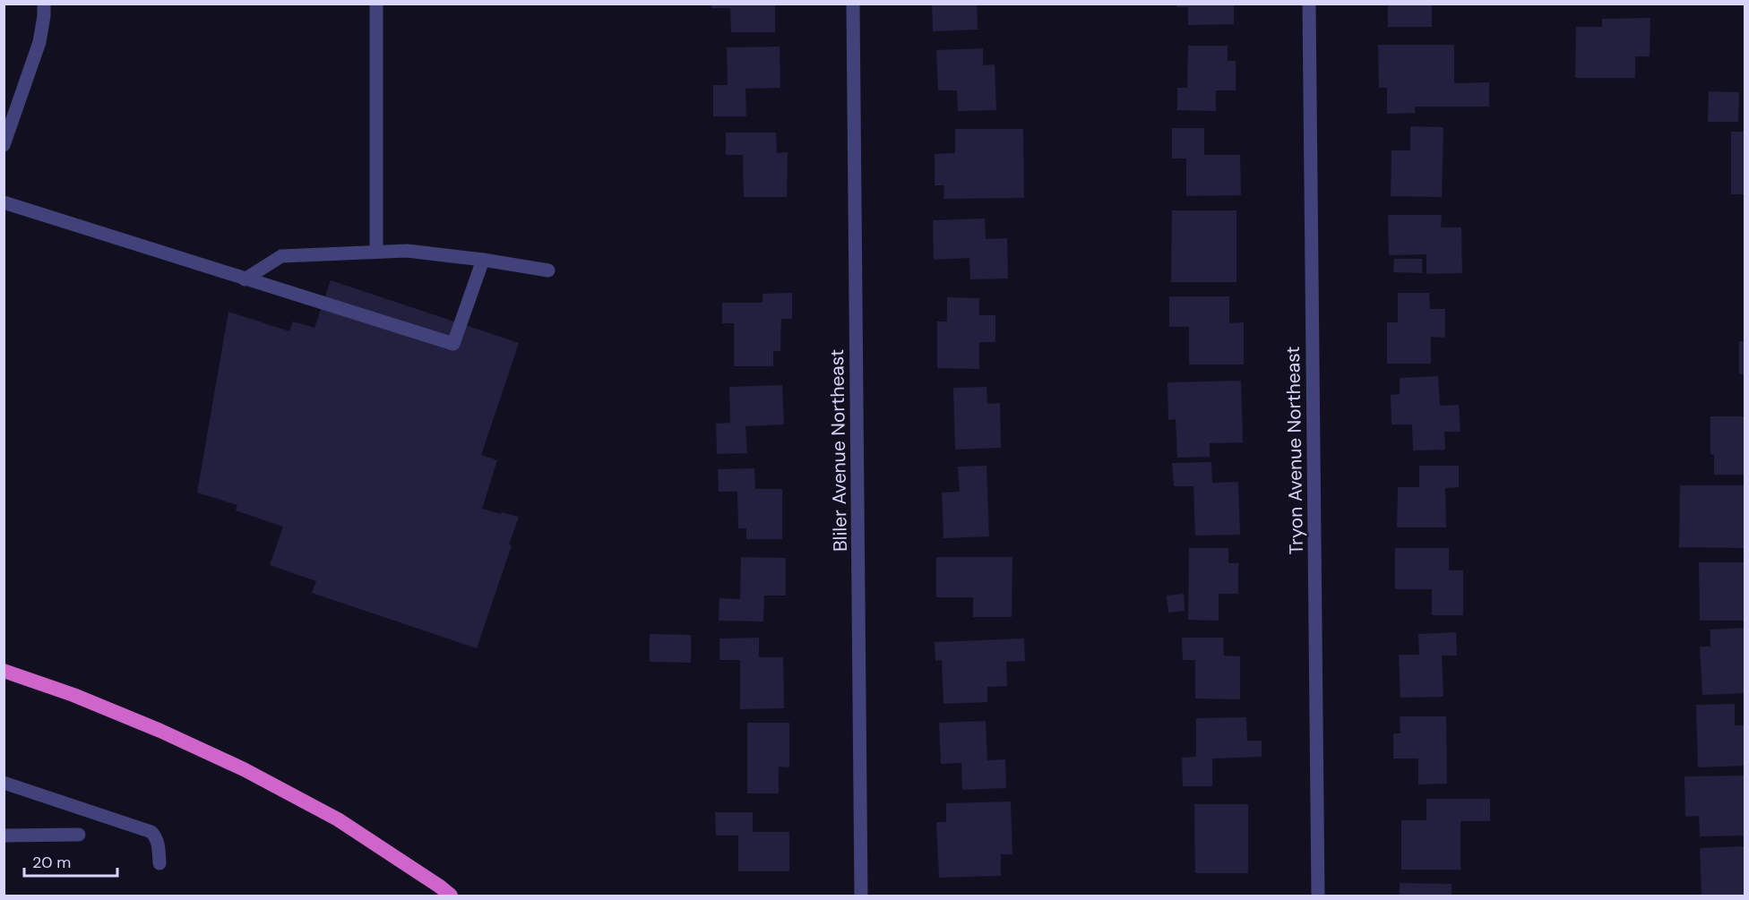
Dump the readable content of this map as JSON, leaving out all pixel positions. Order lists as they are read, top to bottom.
{
  "streets": {
    "street": ["Bliler Avenue Northeast", "Tryon Avenue Northeast"]
  },
  "scale_bar": "20 m"
}
